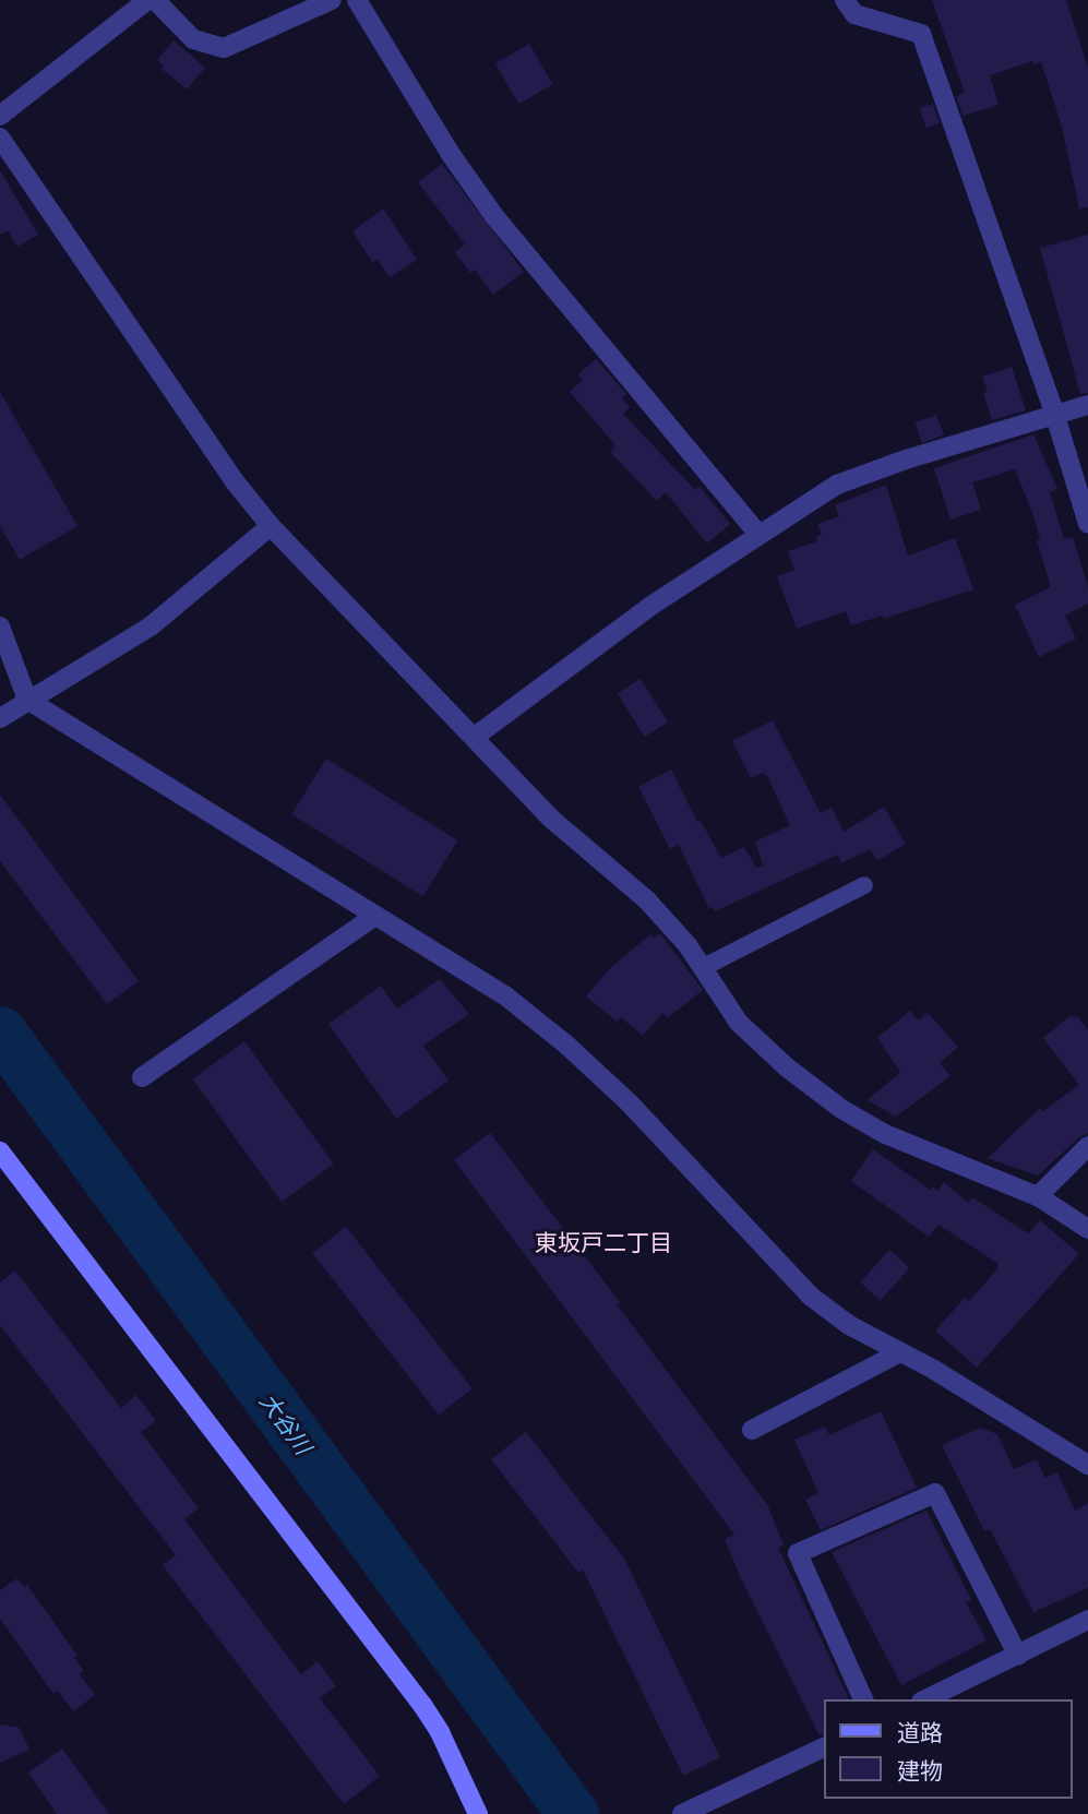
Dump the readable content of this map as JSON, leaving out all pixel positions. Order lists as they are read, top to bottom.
{
  "districts": ["東坂戸二丁目"],
  "water": ["大谷川"],
  "legend": ["道路", "建物"]
}
